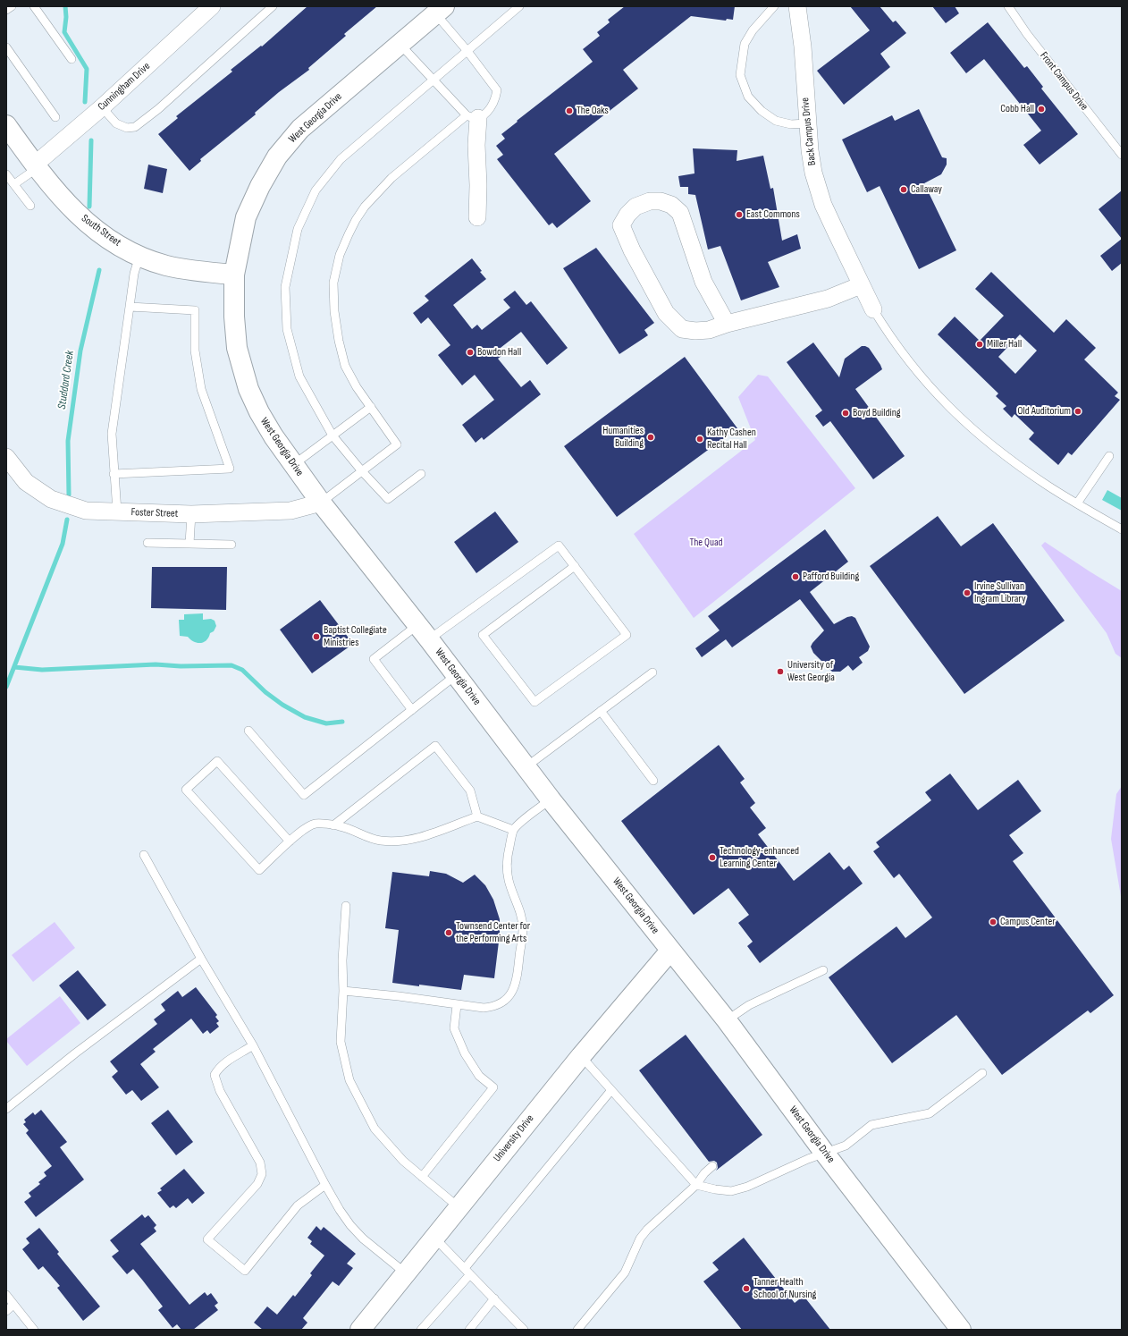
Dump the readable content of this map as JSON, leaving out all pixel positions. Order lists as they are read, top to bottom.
{
  "streets": {
    "street": [
      "Cunningham Drive",
      "West Georgia Drive",
      "Back Campus Drive",
      "South Street",
      "Foster Street",
      "University Drive"
    ],
    "lane": ["Front Campus Drive"]
  },
  "crossings": [
    ["Cunningham Drive", "South Street"],
    ["West Georgia Drive", "South Street"],
    ["West Georgia Drive", "Foster Street"],
    ["West Georgia Drive", "University Drive"]
  ],
  "water": ["Studdard Creek"],
  "parks": ["The Quad"],
  "places": [
    "Cobb Hall",
    "The Oaks",
    "Callaway",
    "East Commons",
    "Miller Hall",
    "Bowdon Hall",
    "Old Auditorium",
    "Boyd Building",
    "Humanities Building",
    "Kathy Cashen Recital Hall",
    "Pafford Building",
    "Irvine Sullivan Ingram Library",
    "Baptist Collegiate Ministries",
    "University of West Georgia",
    "Technology-enhanced Learning Center",
    "Campus Center",
    "Townsend Center for the Performing Arts",
    "Tanner Health School of Nursing"
  ]
}
